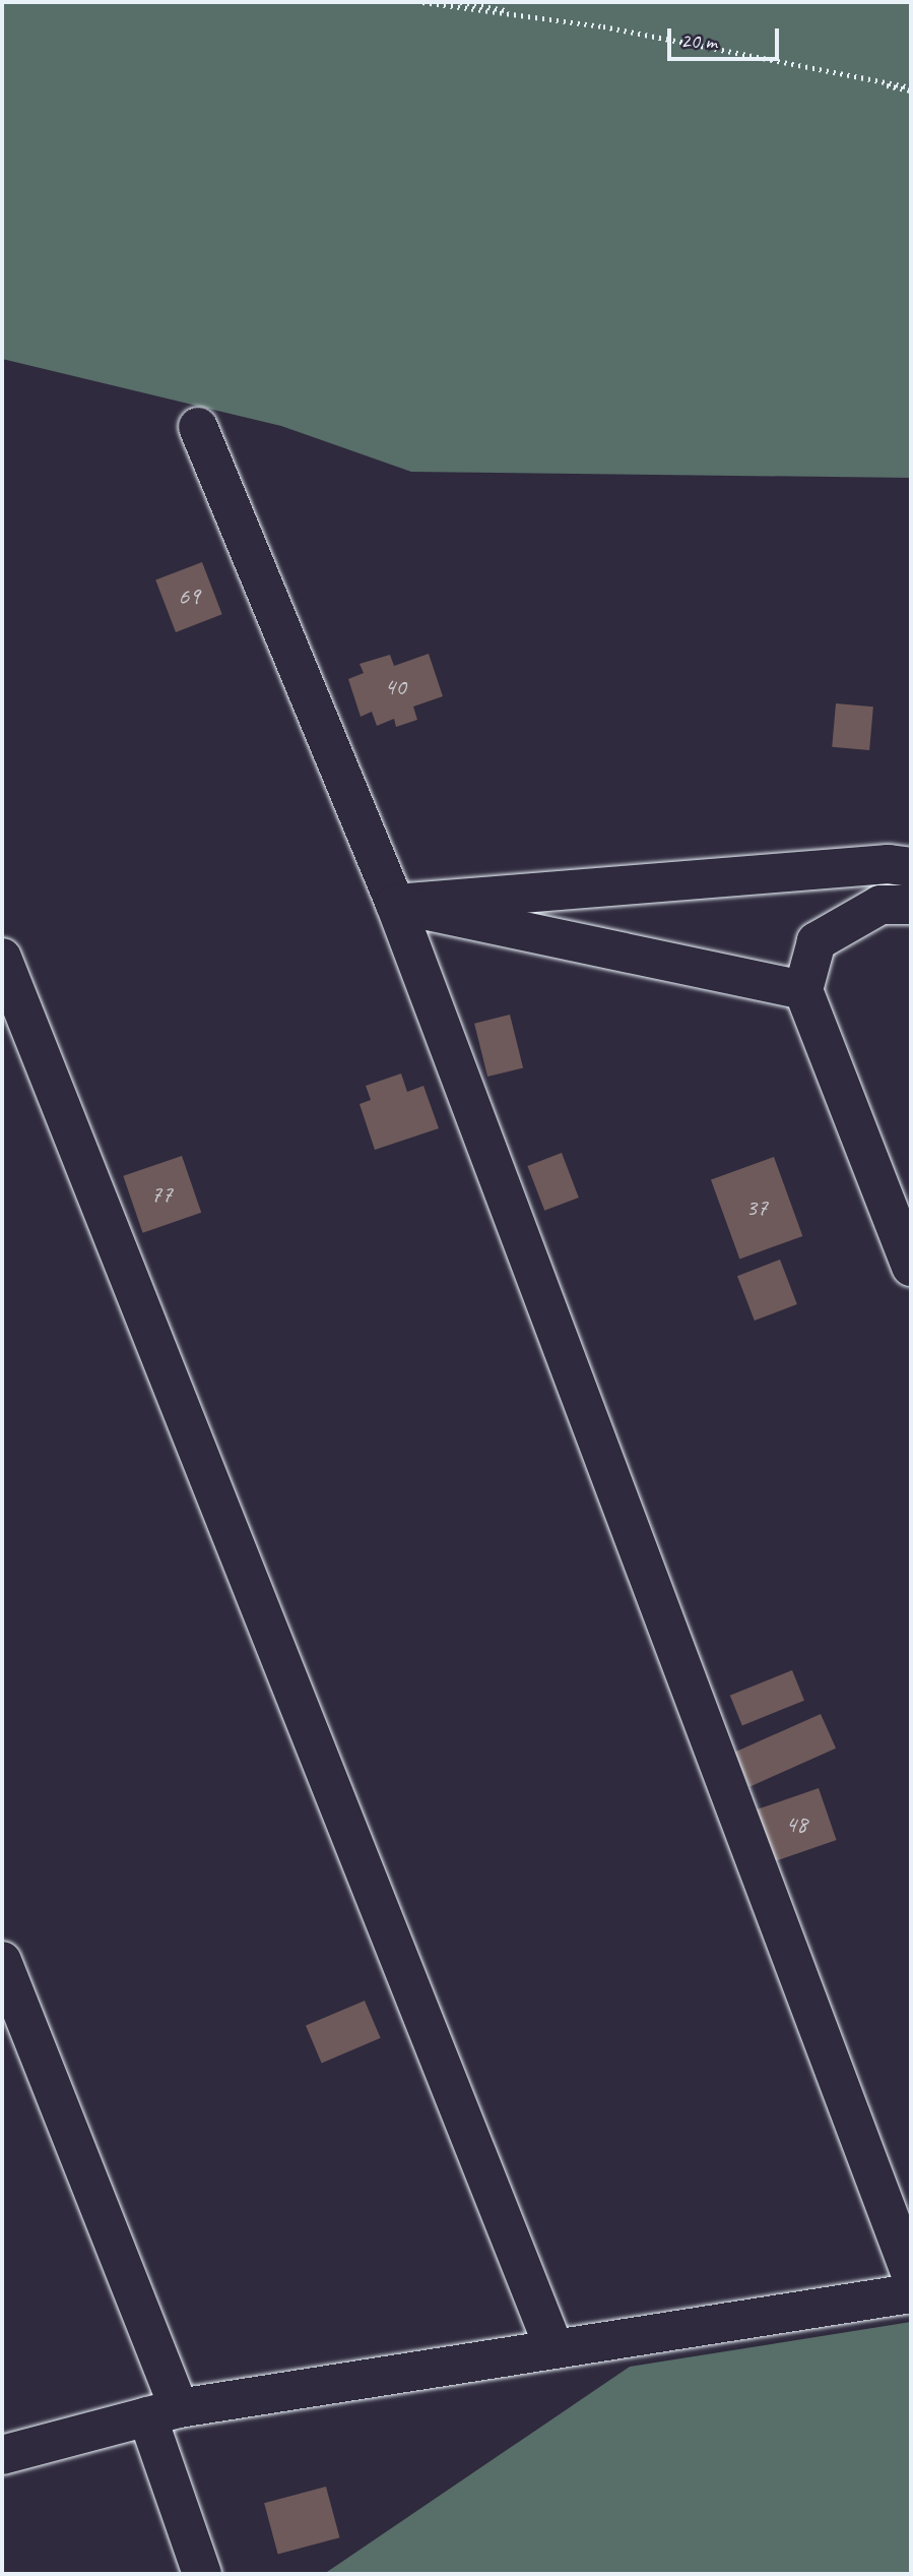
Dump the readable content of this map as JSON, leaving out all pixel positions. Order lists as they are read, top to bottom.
{
  "house_numbers": [
    "69",
    "40",
    "77",
    "37",
    "48"
  ],
  "scale_bar": "20 m"
}
